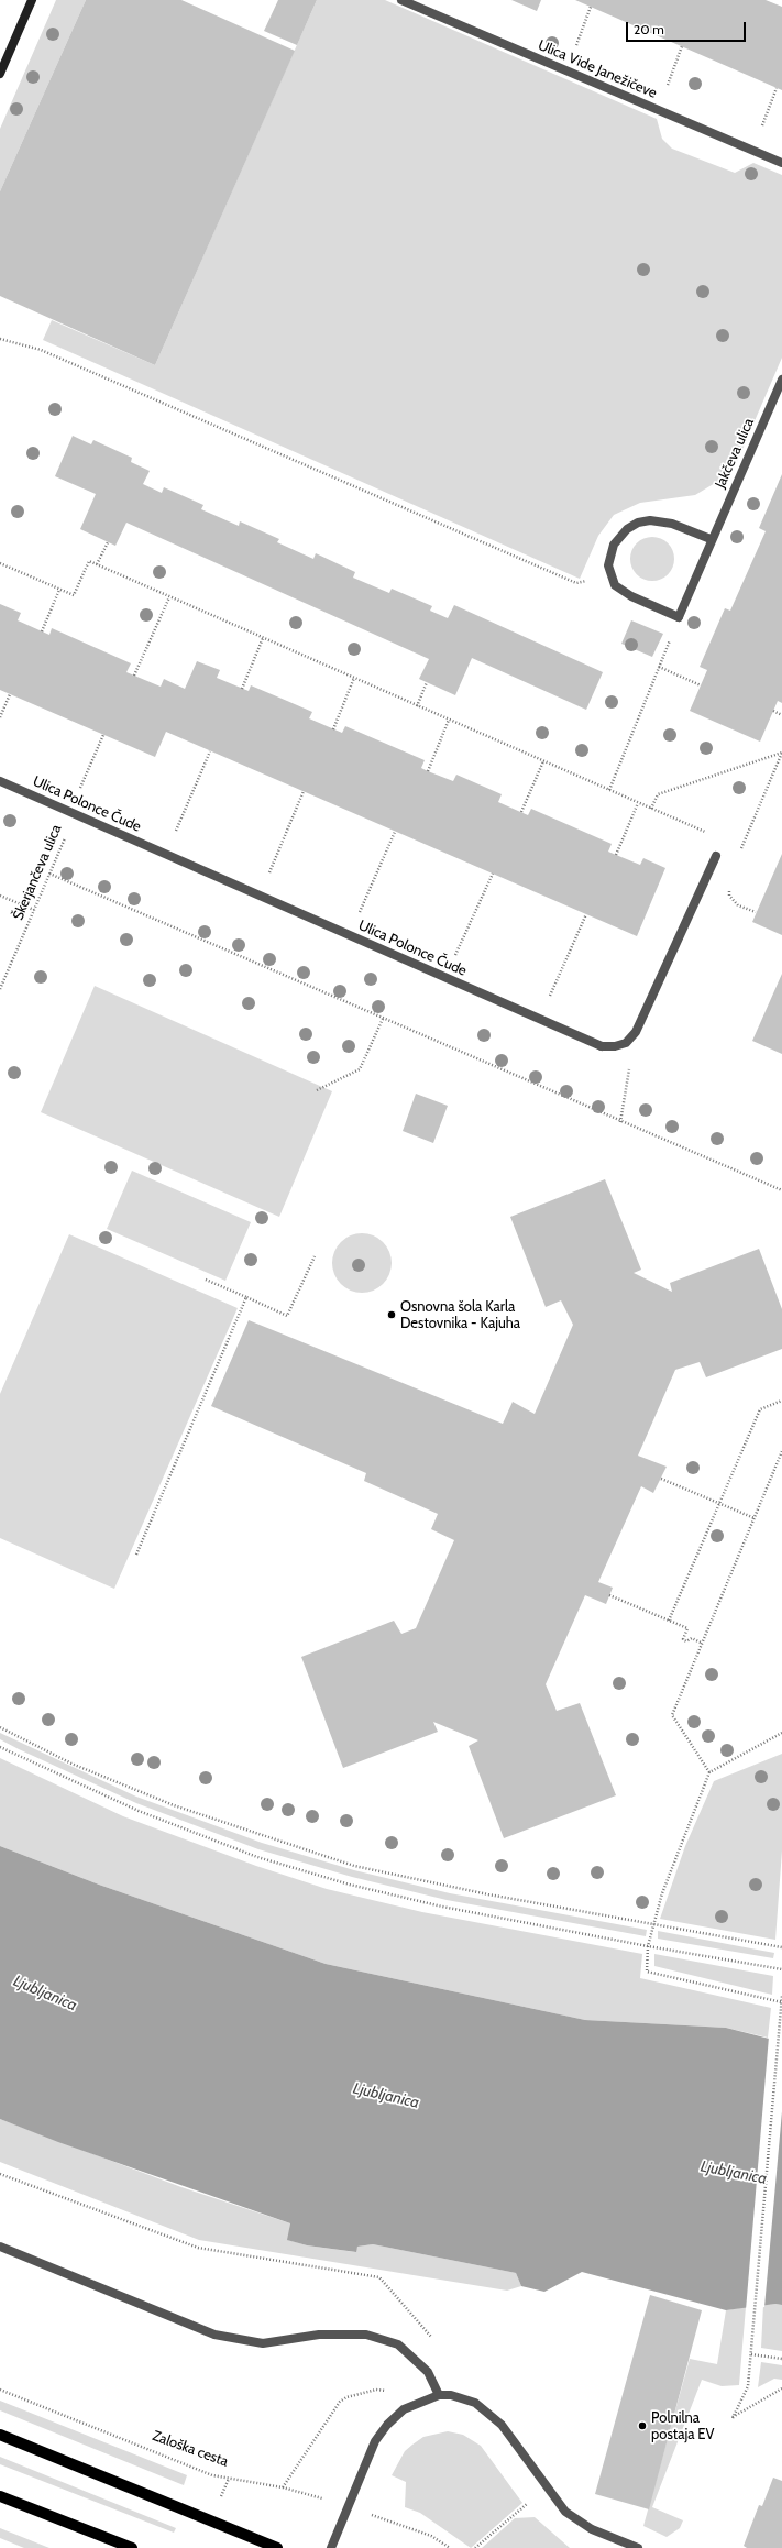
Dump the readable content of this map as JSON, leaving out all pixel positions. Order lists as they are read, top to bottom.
{
  "streets": {
    "street": ["Ulica Vide Janežičeve", "Jakčeva ulica", "Ulica Polonce Čude"],
    "path": ["Škerjančeva ulica", "Zaloška cesta"]
  },
  "crossings": [
    ["Ulica Polonce Čude", "Škerjančeva ulica"]
  ],
  "water": ["Ljubljanica"],
  "places": ["Osnovna šola Karla Destovnika - Kajuha", "Polnilna postaja EV"],
  "scale_bar": "20 m"
}
